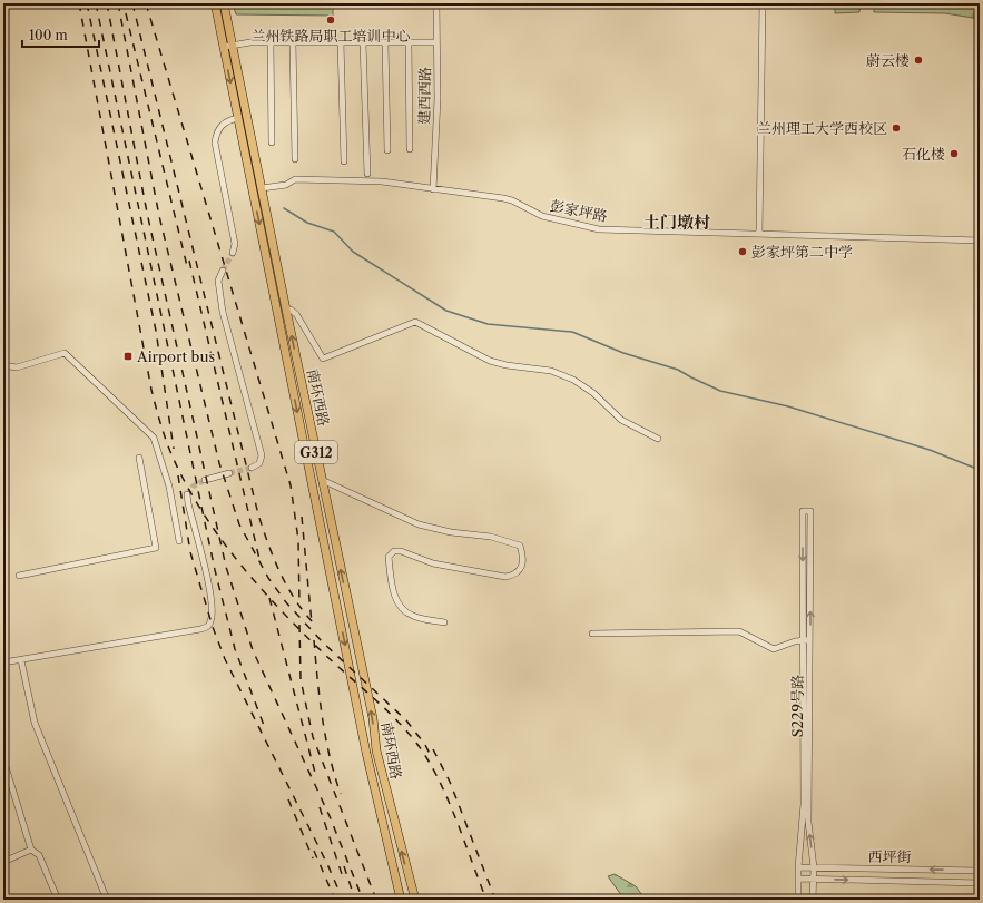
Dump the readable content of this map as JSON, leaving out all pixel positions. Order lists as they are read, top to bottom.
{
  "streets": {
    "highway": ["南环西路", "G312"],
    "street": [
      "建西西路",
      "彭家坪路",
      "S229号路",
      "西坪街"
    ]
  },
  "crossings": [
    ["建西西路", "彭家坪路"],
    ["彭家坪路", "南环西路"],
    ["S229号路", "西坪街"]
  ],
  "districts": ["土门墩村"],
  "places": {
    "other": [
      "兰州铁路局职工培训中心",
      "蔚云楼",
      "兰州理工大学西校区",
      "石化楼",
      "彭家坪第二中学"
    ],
    "transit": ["Airport bus"]
  },
  "scale_bar": "100 m"
}
